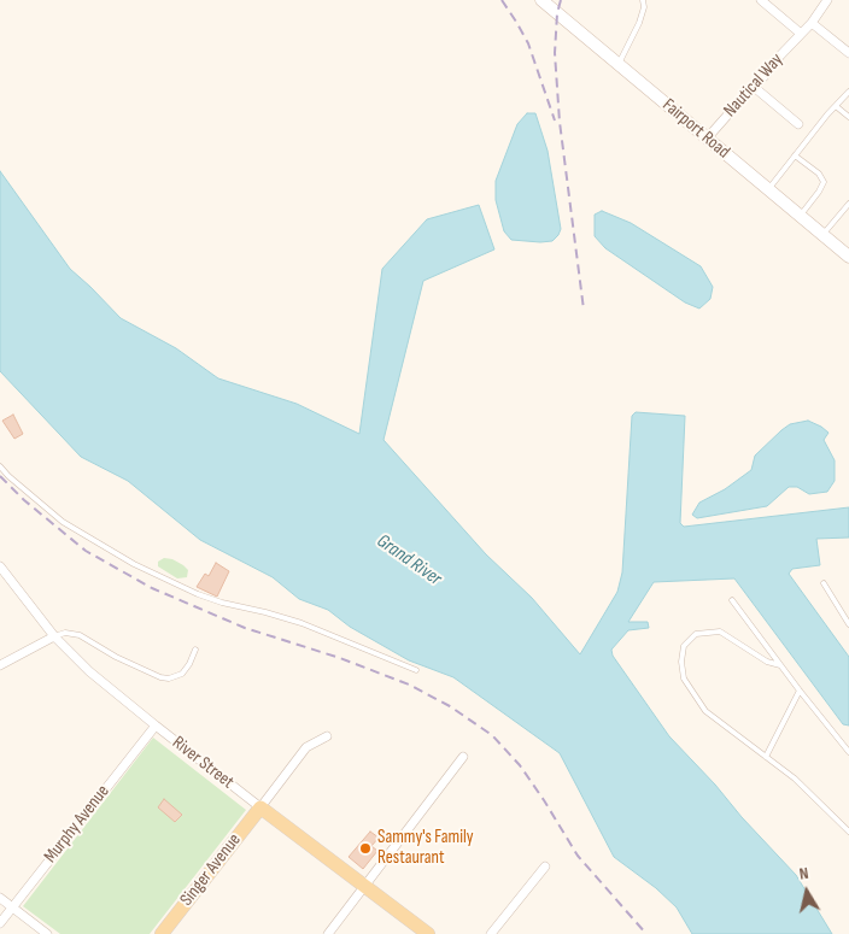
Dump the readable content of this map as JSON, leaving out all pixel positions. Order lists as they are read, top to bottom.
{
  "streets": {
    "main road": ["River Street", "Singer Avenue"],
    "street": ["Nautical Way", "Fairport Road", "Murphy Avenue"]
  },
  "crossings": [
    ["Nautical Way", "Fairport Road"],
    ["River Street", "Murphy Avenue"],
    ["River Street", "Singer Avenue"]
  ],
  "water": ["Grand River"],
  "places": ["Sammy's Family Restaurant"],
  "north": "top"
}
